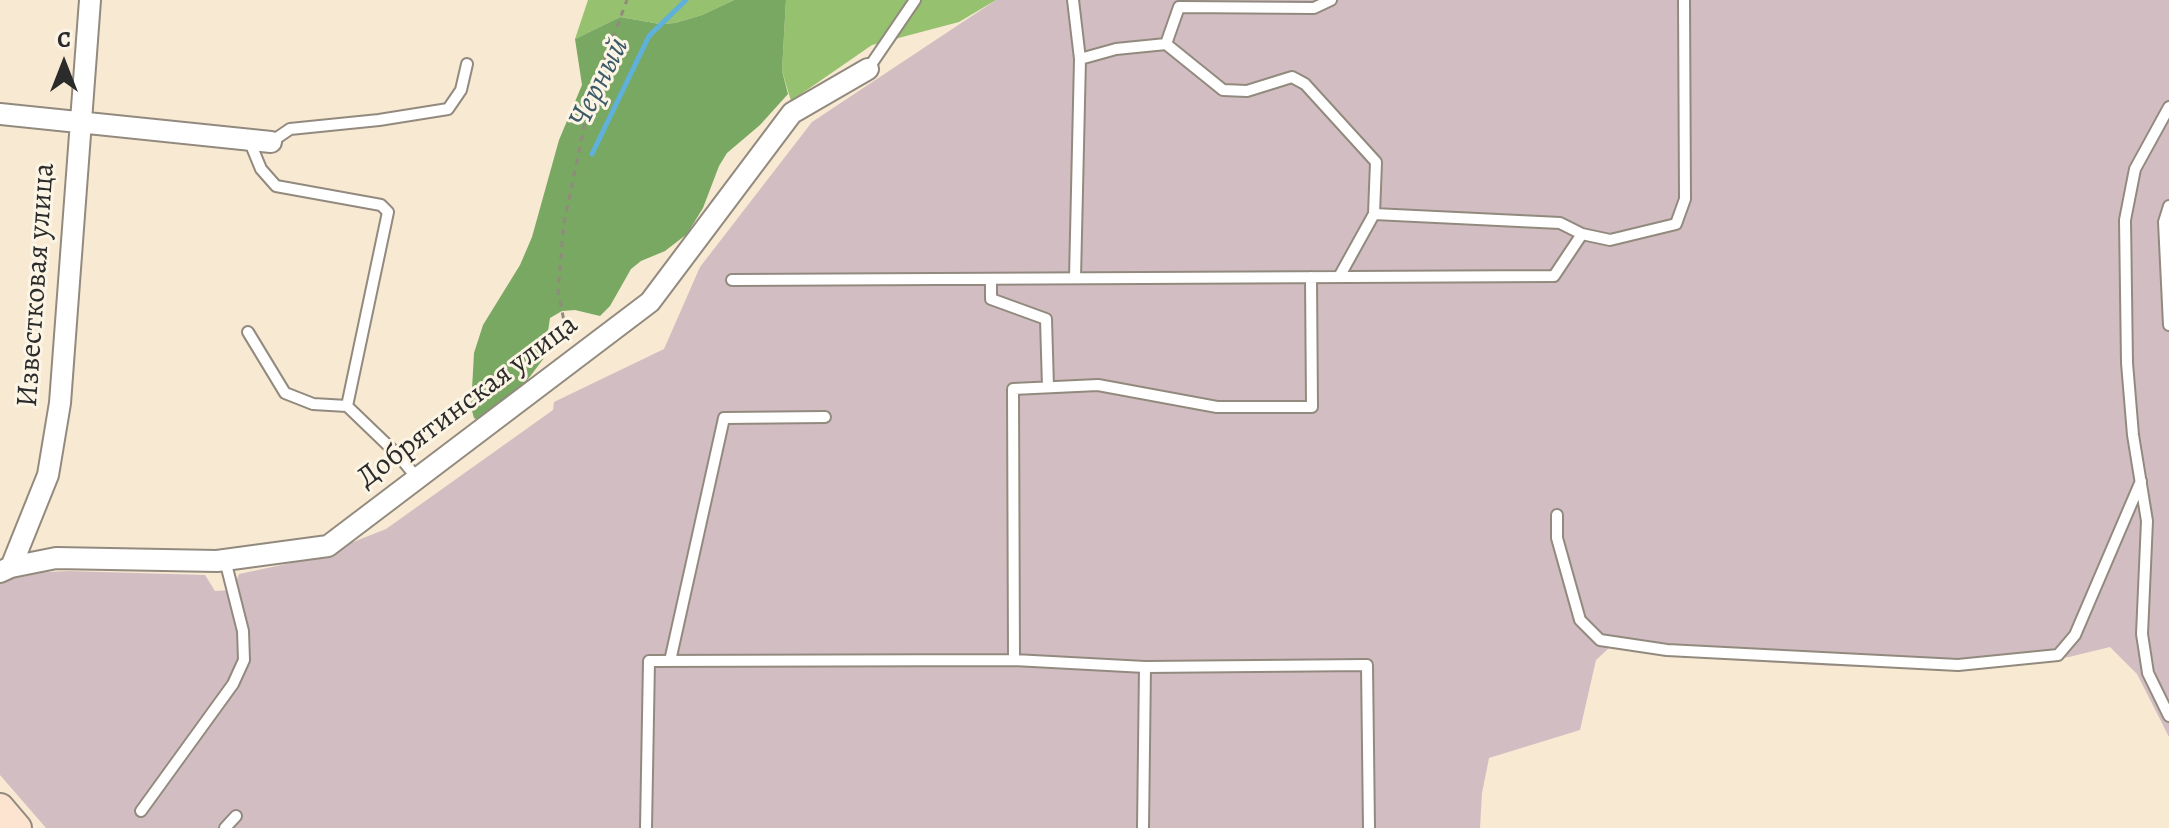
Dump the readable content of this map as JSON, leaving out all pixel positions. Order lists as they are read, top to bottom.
{
  "streets": {
    "street": ["Известковая улица", "Добрятинская улица"]
  },
  "crossings": [
    ["Известковая улица", "Добрятинская улица"]
  ],
  "water": ["Черный"],
  "north": "top"
}
